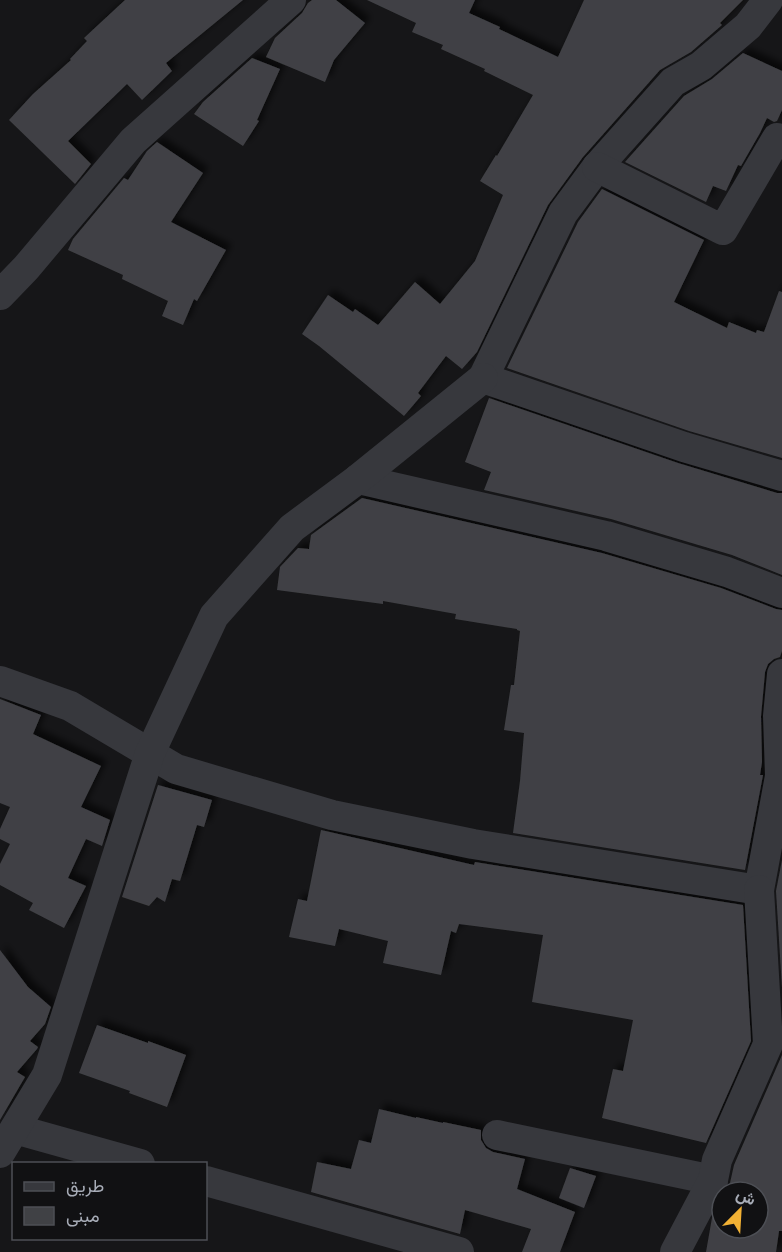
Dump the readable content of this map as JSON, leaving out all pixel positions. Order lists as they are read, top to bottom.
{
  "legend": ["طريق", "مبنى"],
  "north": "top right"
}
